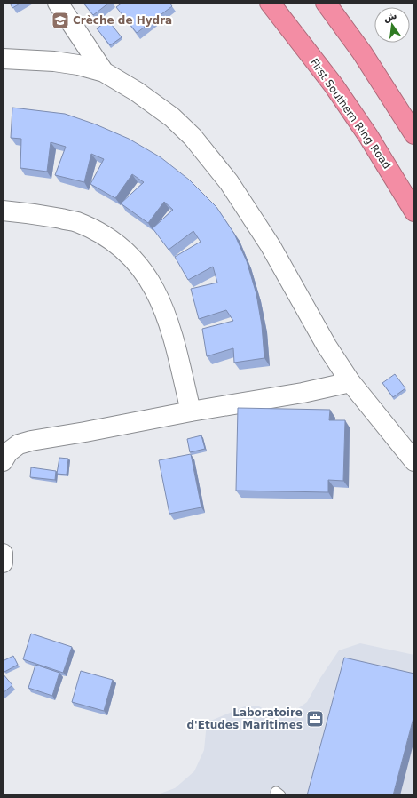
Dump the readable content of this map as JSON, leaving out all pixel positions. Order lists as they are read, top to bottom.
{
  "streets": {
    "highway": ["First Southern Ring Road"]
  },
  "places": {
    "school or university": ["Crèche de Hydra"],
    "office": ["Laboratoire d'Etudes Maritimes"]
  },
  "north": "top"
}
